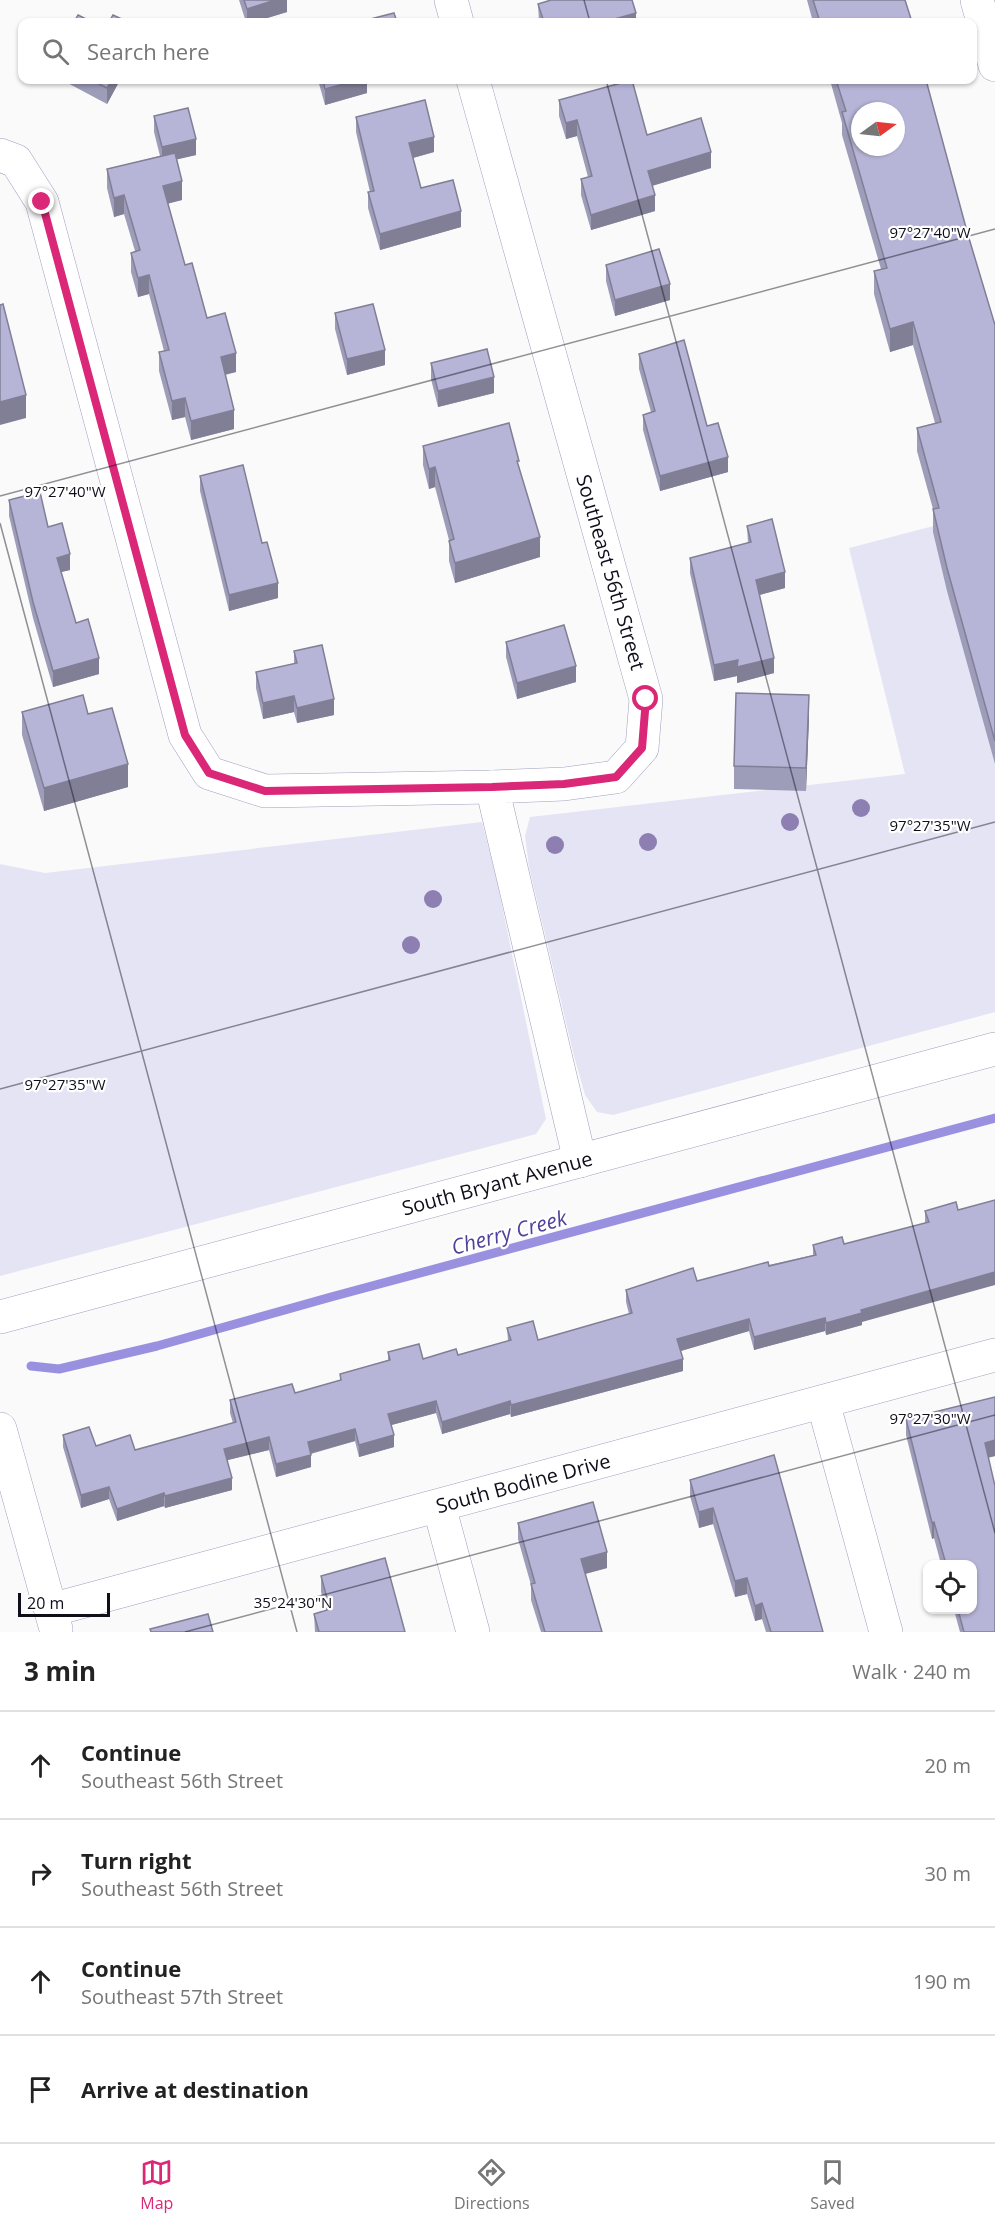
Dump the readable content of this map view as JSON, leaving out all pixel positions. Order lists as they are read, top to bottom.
{
  "streets": {
    "street": ["Southeast 56th Street", "South Bryant Avenue", "South Bodine Drive"]
  },
  "water": ["Cherry Creek"],
  "scale_bar": "20 m",
  "north": "right",
  "page": {
    "search": "Search here",
    "scale": "20 m",
    "heading": ["3 min", "Walk · 240 m"],
    "list": [
      ["Continue", "Southeast 56th Street", "20 m"],
      ["Turn right", "Southeast 56th Street", "30 m"],
      ["Continue", "Southeast 57th Street", "190 m"],
      "Arrive at destination"
    ],
    "nav": ["Map", "Directions", "Saved"]
  },
  "coordinates": [
    "97°27'40\"W",
    "97°27'35\"W",
    "97°27'30\"W",
    "35°24'30\"N"
  ]
}
